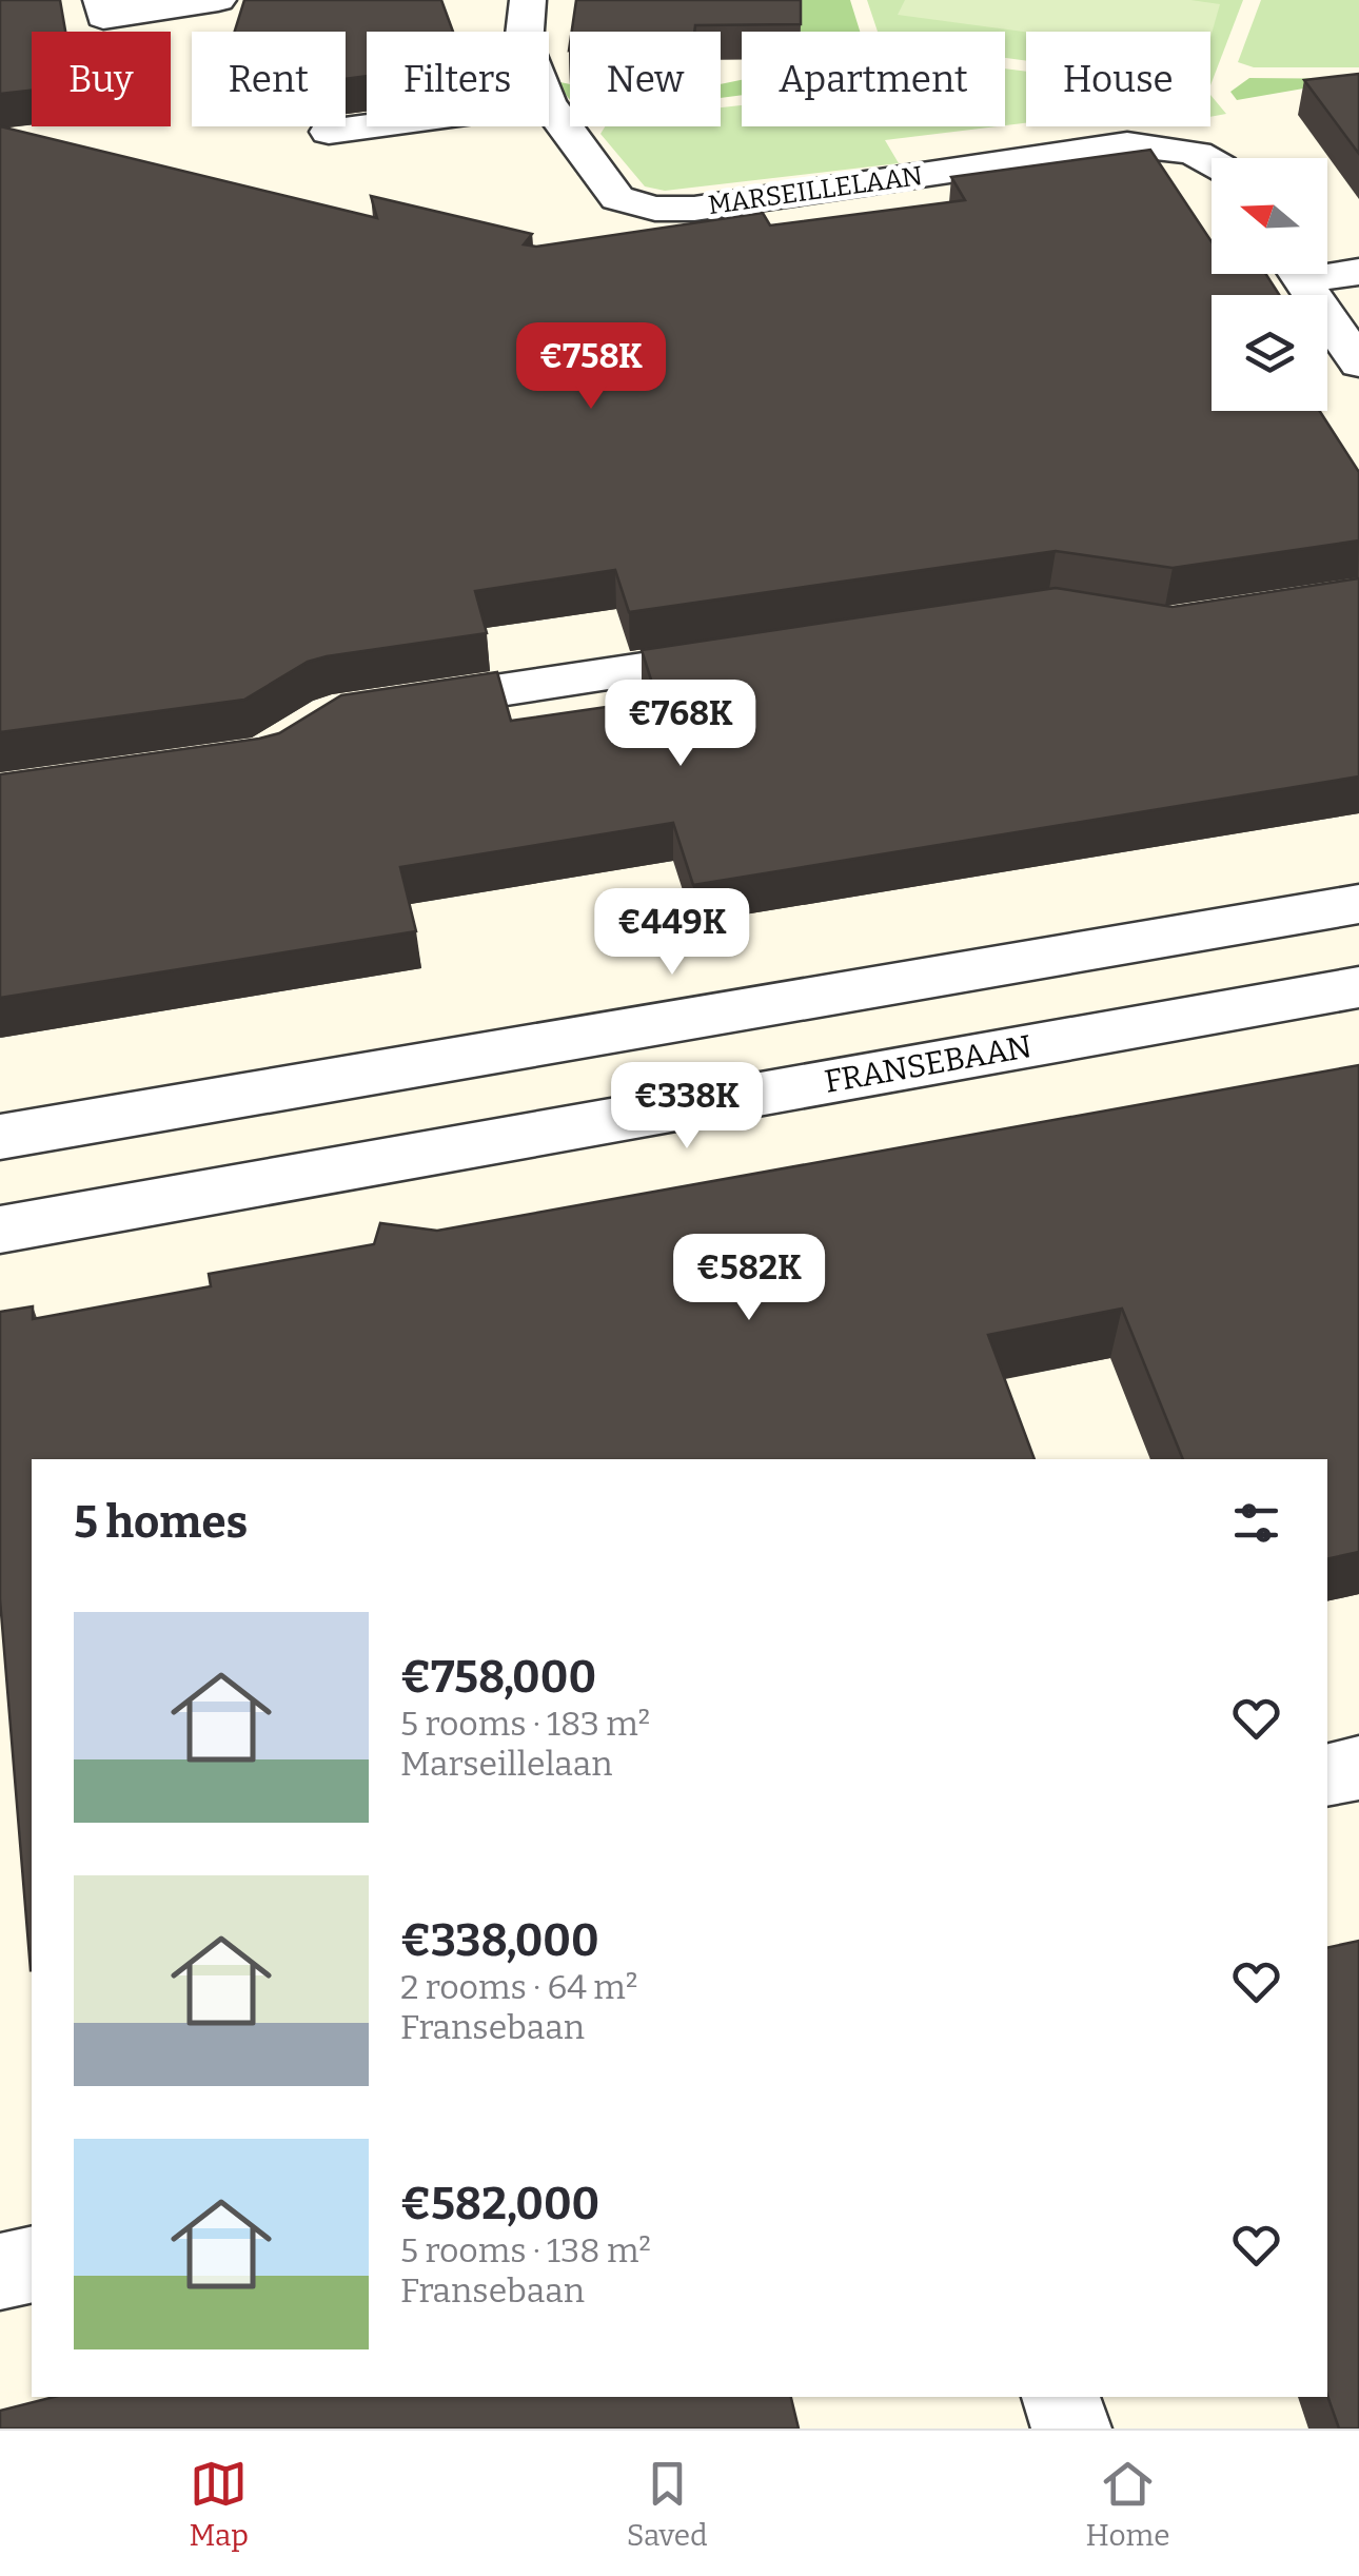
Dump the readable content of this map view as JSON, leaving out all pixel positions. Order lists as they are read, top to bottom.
{
  "streets": {
    "street": ["MARSEILLELAAN", "FRANSEBAAN"]
  },
  "north": "left",
  "page": {
    "chip": [
      "Buy",
      "Rent",
      "Filters",
      "New",
      "Apartment",
      "House"
    ],
    "price": [
      "€758K",
      "€768K",
      "€449K",
      "€338K",
      "€582K"
    ],
    "heading": "5 homes",
    "list": [
      {
        "name": "€758,000",
        "note": "5 rooms · 183 m² · Marseillelaan"
      },
      {
        "name": "€338,000",
        "note": "2 rooms · 64 m² · Fransebaan"
      },
      {
        "name": "€582,000",
        "note": "5 rooms · 138 m² · Fransebaan"
      }
    ],
    "tabs": ["Map", "Saved", "Home"]
  }
}
